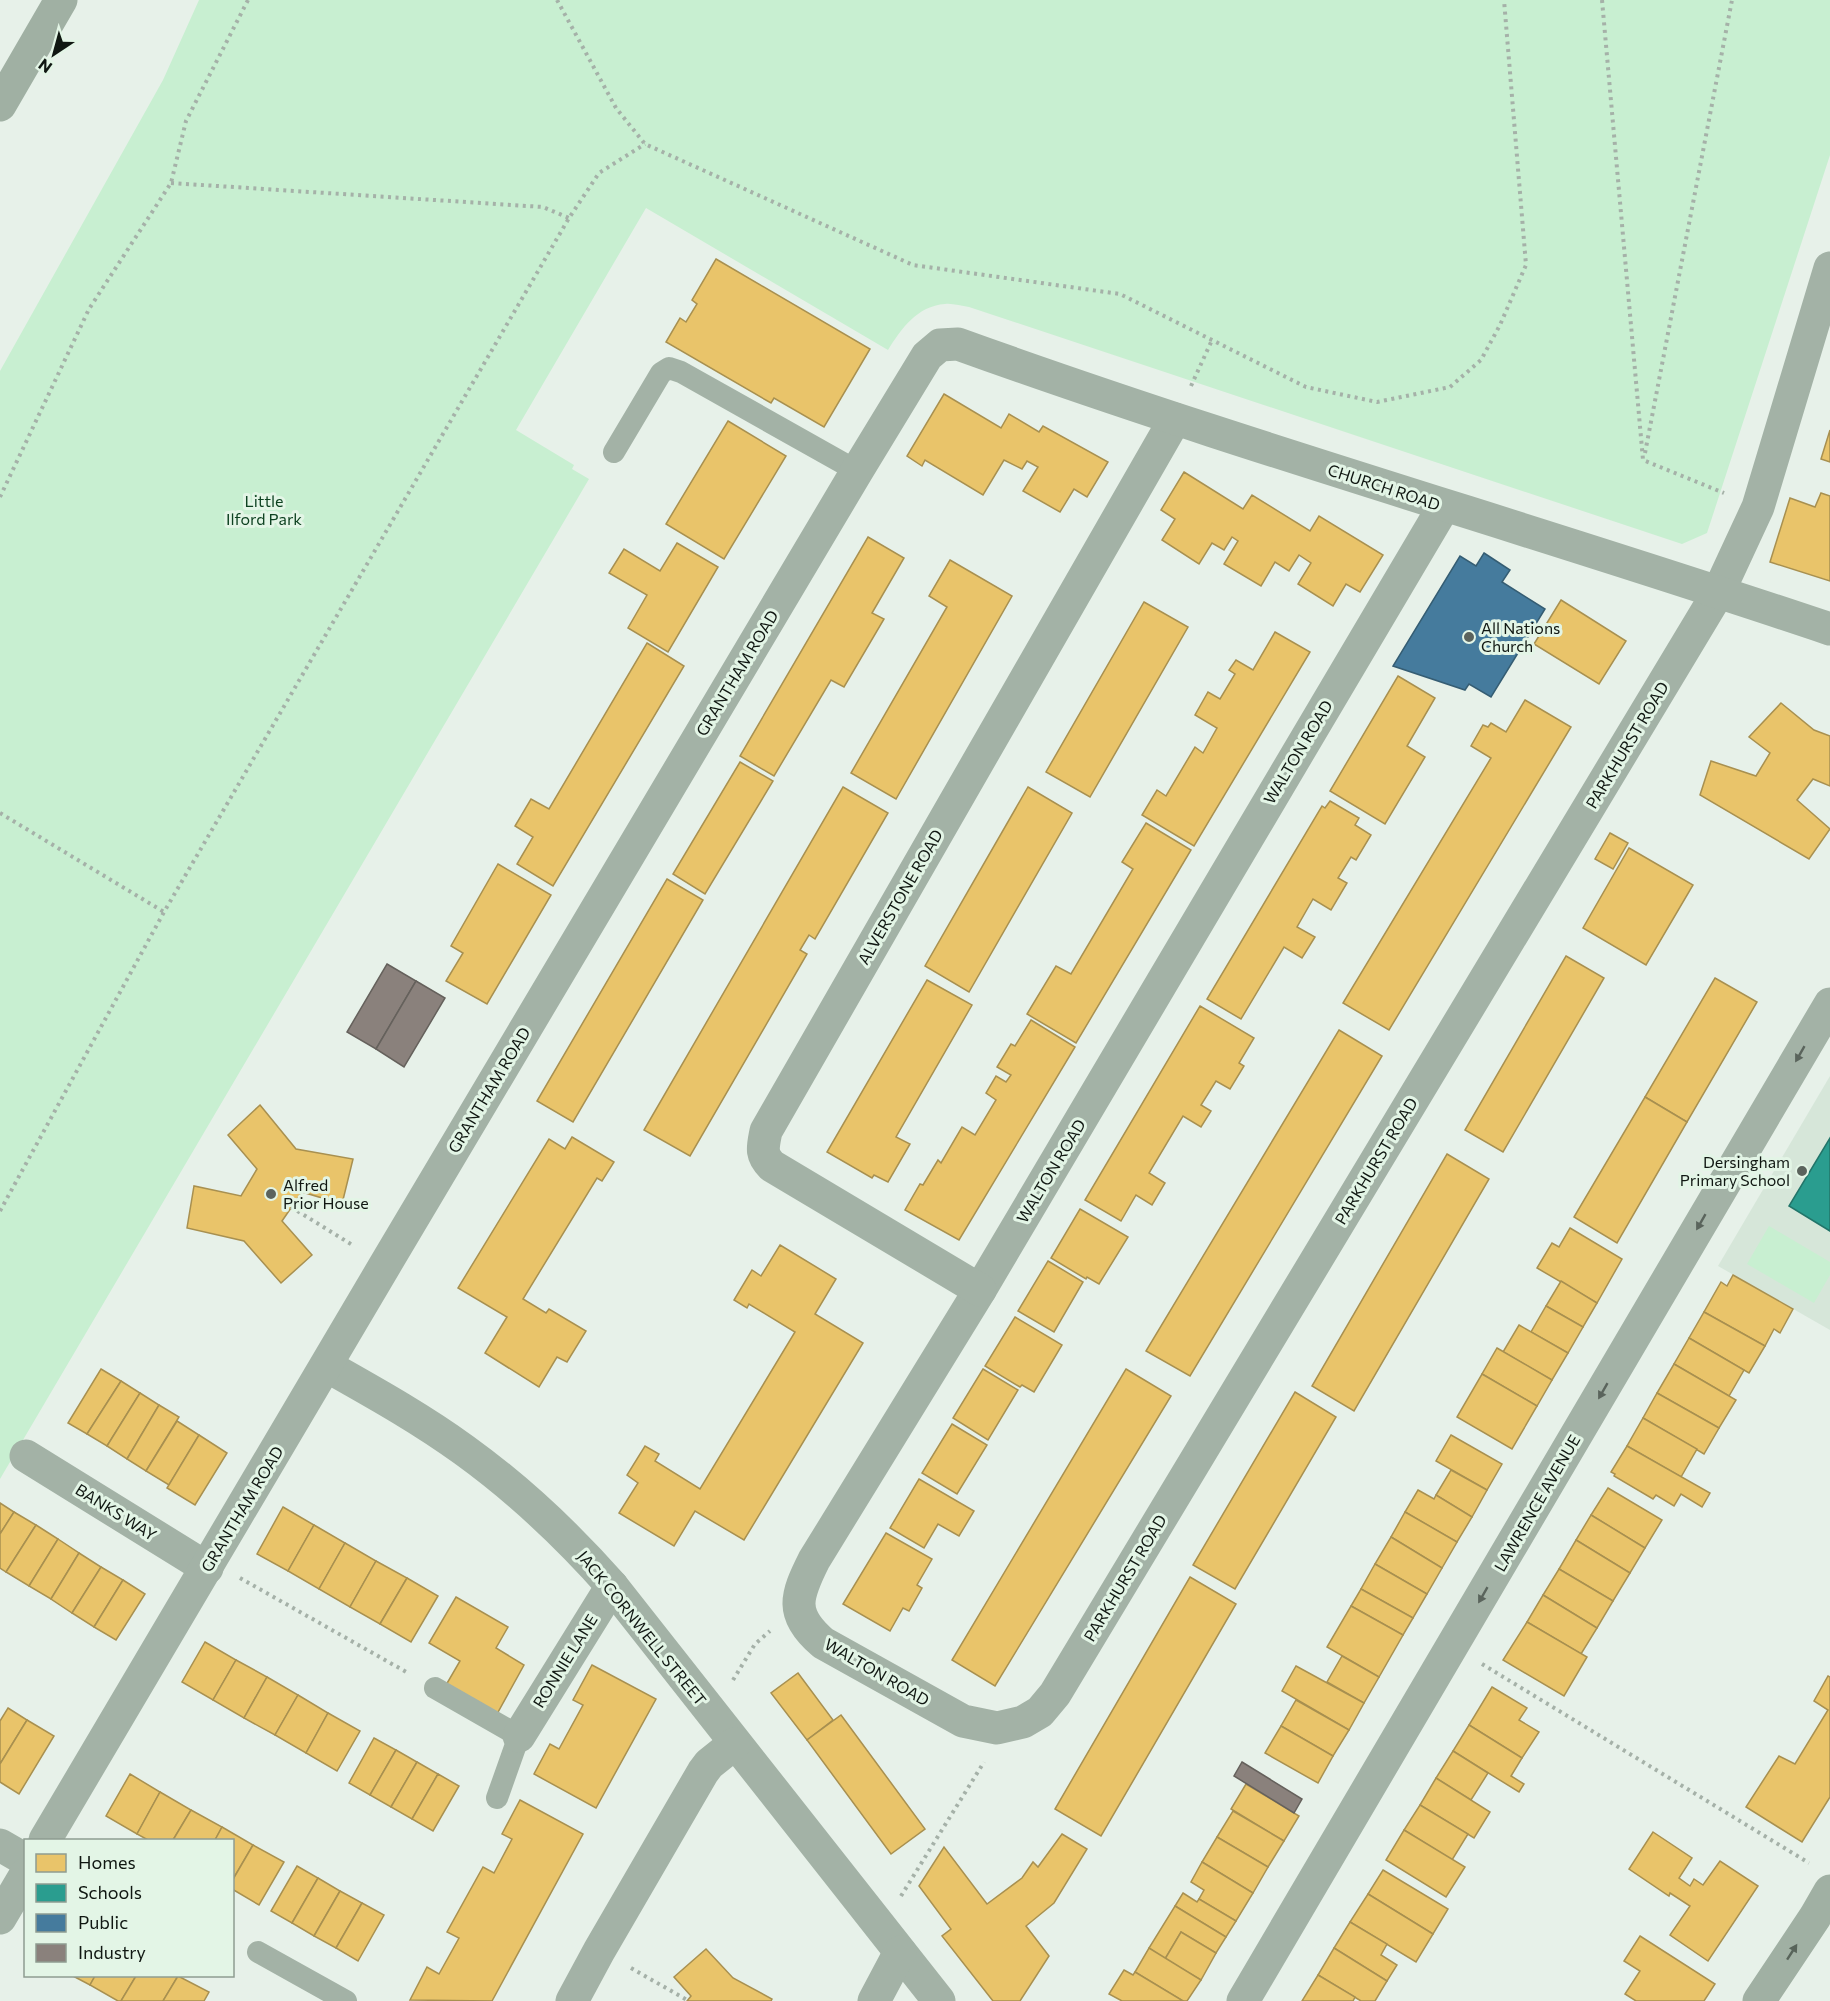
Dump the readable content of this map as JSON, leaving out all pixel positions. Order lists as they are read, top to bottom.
{
  "streets": {
    "street": [
      "CHURCH ROAD",
      "GRANTHAM ROAD",
      "PARKHURST ROAD",
      "WALTON ROAD",
      "ALVERSTONE ROAD",
      "LAWRENCE AVENUE",
      "BANKS WAY",
      "JACK CORNWELL STREET",
      "RONNIE LANE"
    ]
  },
  "crossings": [
    ["CHURCH ROAD", "GRANTHAM ROAD"],
    ["CHURCH ROAD", "PARKHURST ROAD"],
    ["CHURCH ROAD", "WALTON ROAD"],
    ["CHURCH ROAD", "ALVERSTONE ROAD"],
    ["GRANTHAM ROAD", "BANKS WAY"],
    ["GRANTHAM ROAD", "JACK CORNWELL STREET"],
    ["PARKHURST ROAD", "WALTON ROAD"],
    ["WALTON ROAD", "ALVERSTONE ROAD"],
    ["JACK CORNWELL STREET", "RONNIE LANE"]
  ],
  "one_way": ["LAWRENCE AVENUE"],
  "parks": ["Little Ilford Park"],
  "places": ["All Nations Church", "Dersingham Primary School", "Alfred Prior House"],
  "legend": [
    "Homes",
    "Schools",
    "Public",
    "Industry"
  ],
  "north": "bottom left"
}
